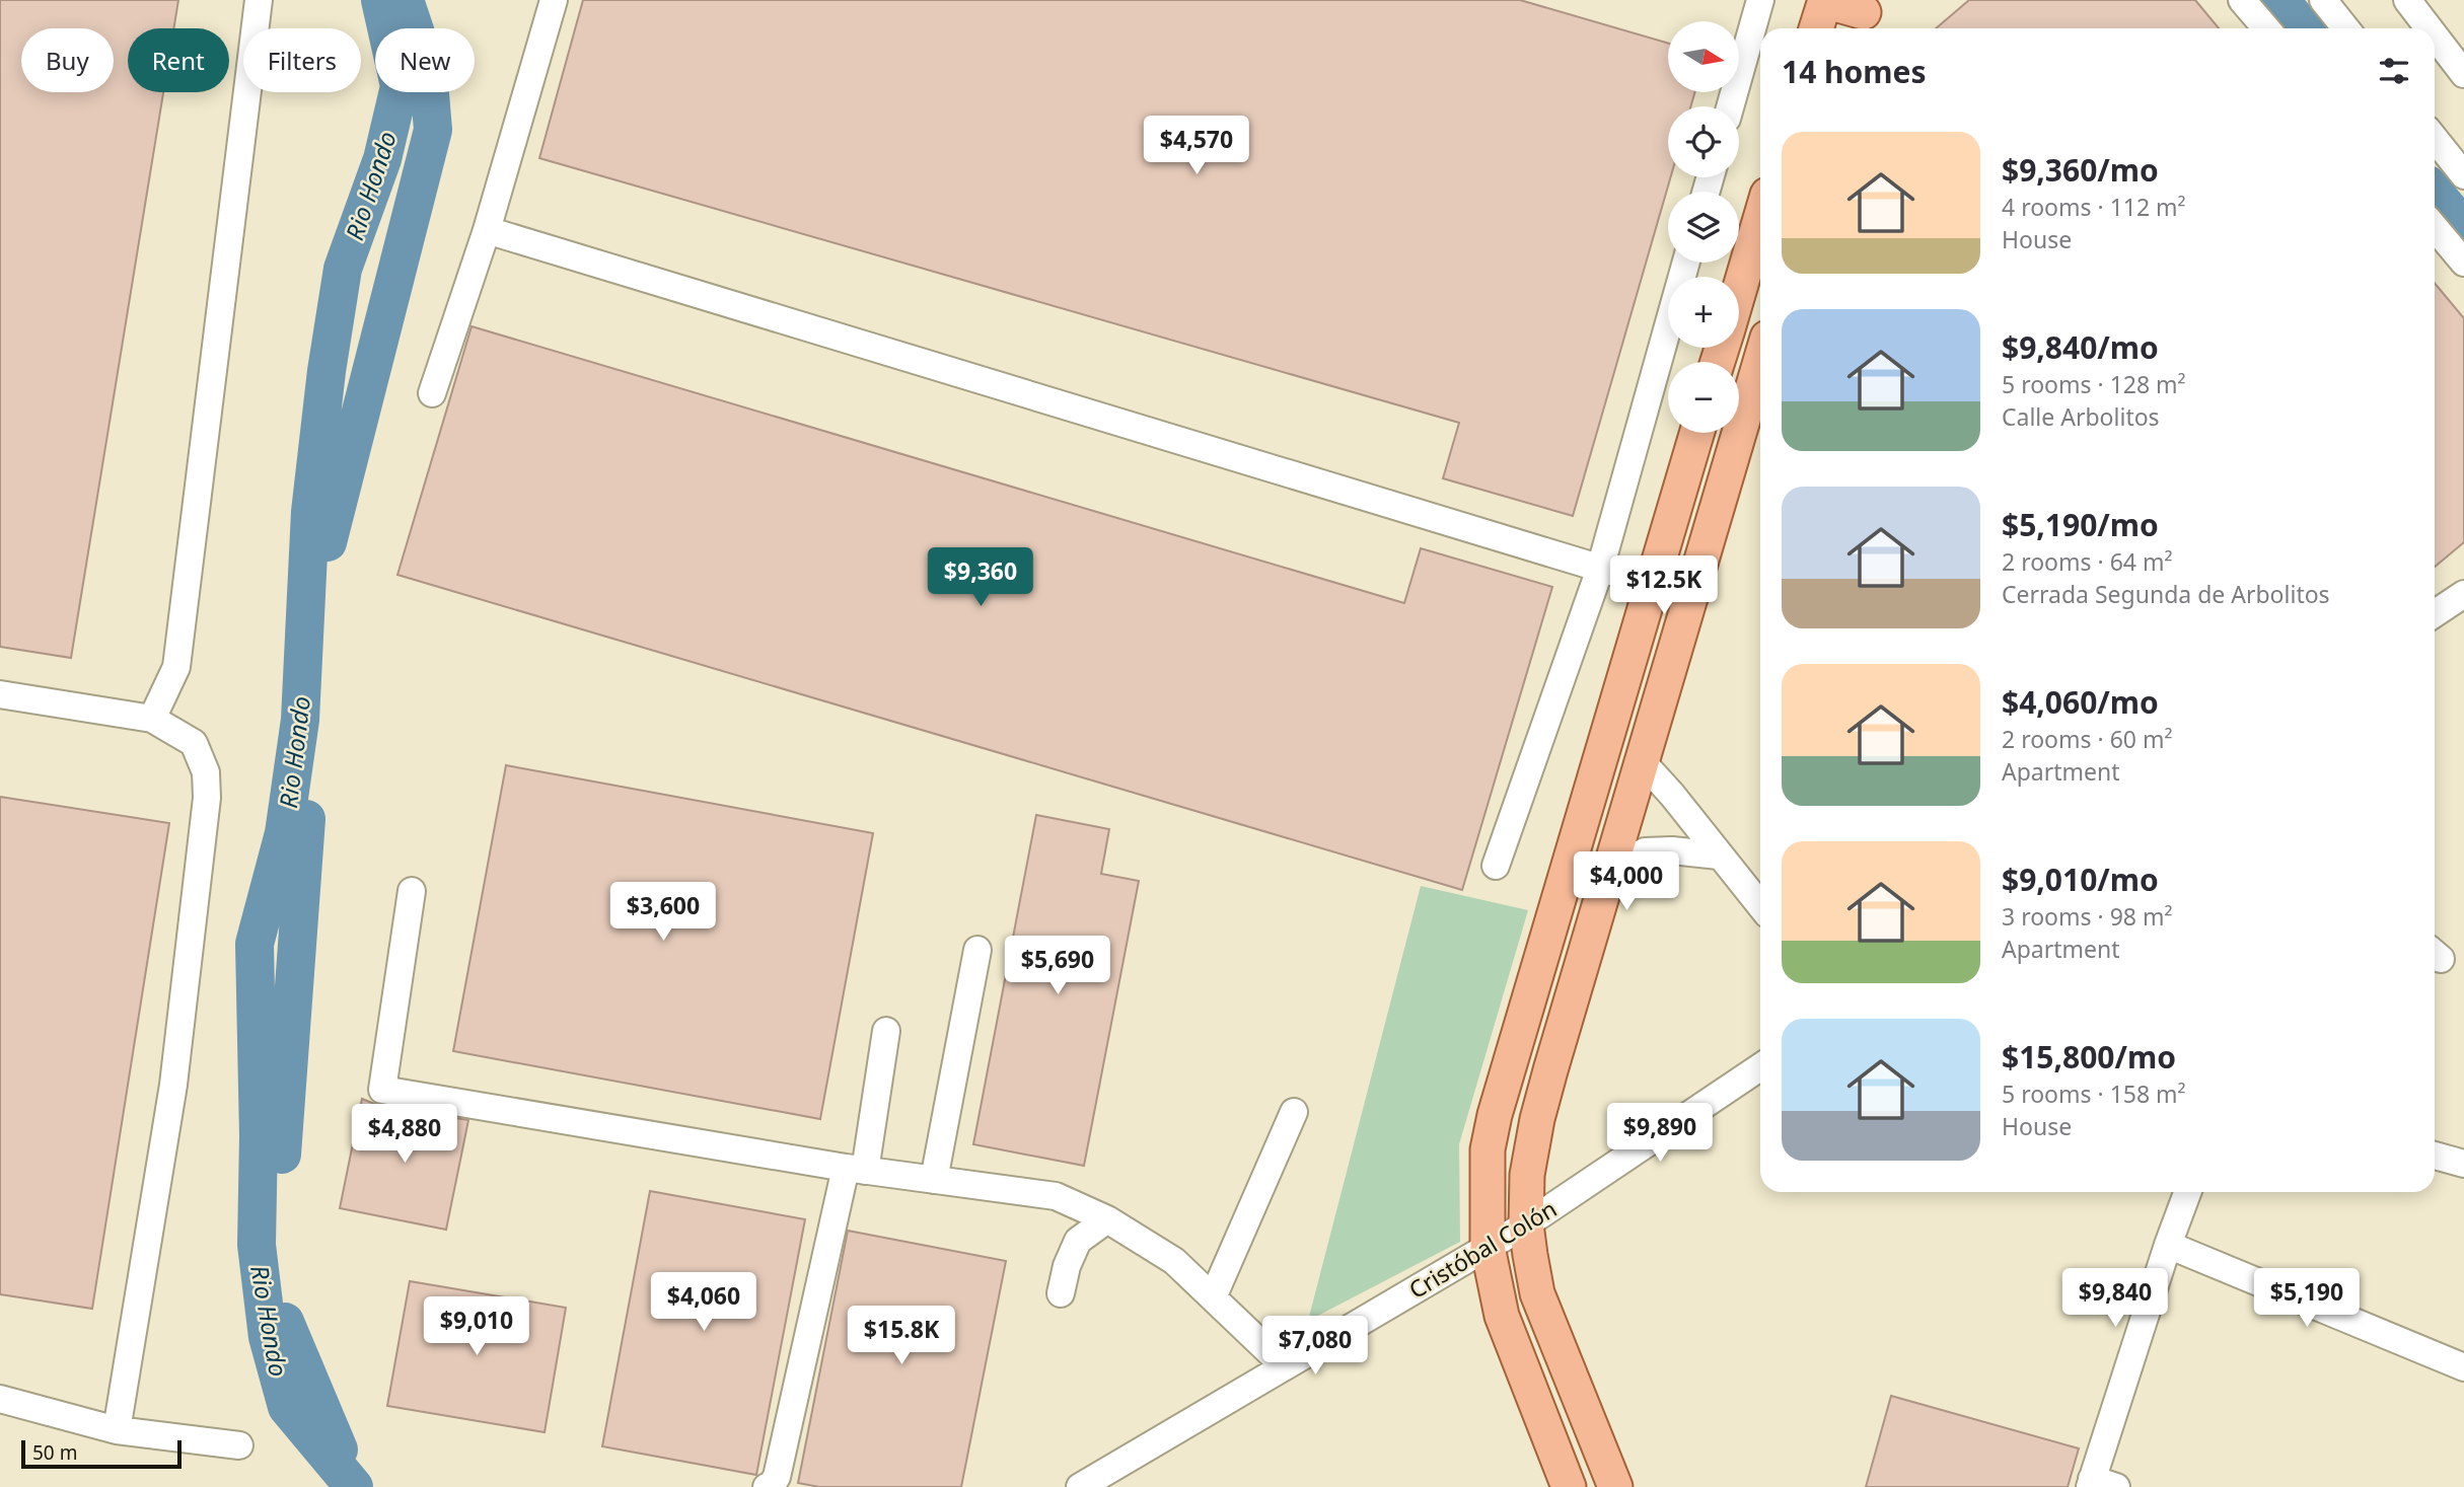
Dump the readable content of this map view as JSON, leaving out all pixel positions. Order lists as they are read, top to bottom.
{
  "streets": {
    "street": ["Cristóbal Colón"]
  },
  "water": ["Rio Hondo"],
  "scale_bar": "50 m",
  "north": "right",
  "page": {
    "map_buttons": ["+", "−"],
    "chip": [
      "Buy",
      "Rent",
      "Filters",
      "New"
    ],
    "heading": "14 homes",
    "list": [
      {
        "name": "$9,360/mo",
        "note": "4 rooms · 112 m² · House"
      },
      {
        "name": "$9,840/mo",
        "note": "5 rooms · 128 m² · Calle Arbolitos"
      },
      {
        "name": "$5,190/mo",
        "note": "2 rooms · 64 m² · Cerrada Segunda de Arbolitos"
      },
      {
        "name": "$4,060/mo",
        "note": "2 rooms · 60 m² · Apartment"
      },
      {
        "name": "$9,010/mo",
        "note": "3 rooms · 98 m² · Apartment"
      },
      {
        "name": "$15,800/mo",
        "note": "5 rooms · 158 m² · House"
      }
    ],
    "price": [
      "$4,570",
      "$9,360",
      "$12.5K",
      "$4,000",
      "$3,600",
      "$5,690",
      "$9,890",
      "$4,880",
      "$9,840",
      "$5,190",
      "$4,060",
      "$9,010",
      "$15.8K",
      "$7,080"
    ],
    "scale": "50 m"
  }
}
